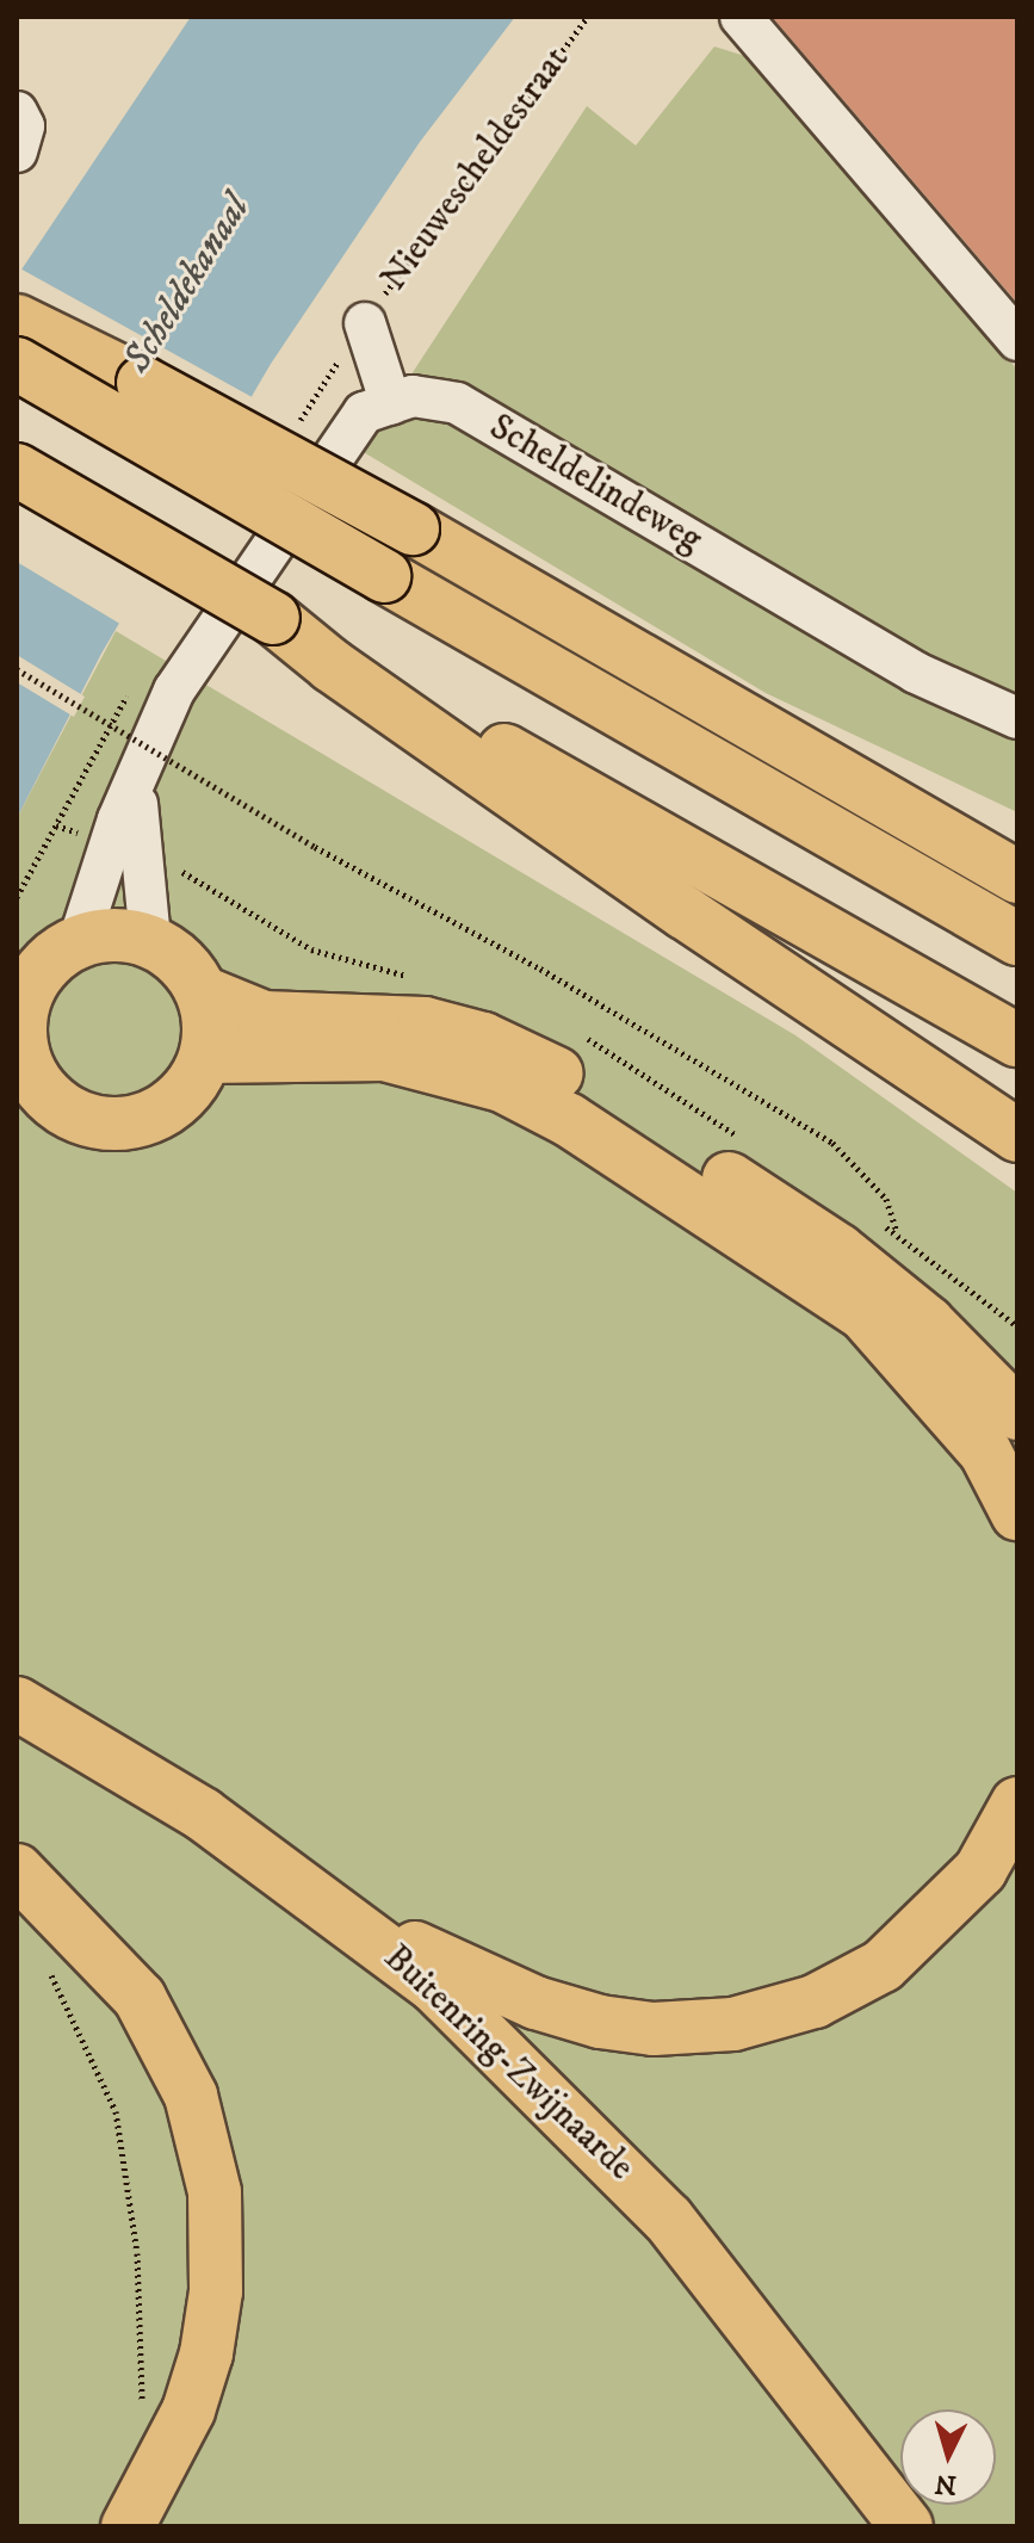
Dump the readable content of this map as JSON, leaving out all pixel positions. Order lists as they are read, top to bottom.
{
  "streets": {
    "main road": ["Buitenring-Zwijnaarde"],
    "street": ["Scheldelindeweg"],
    "path": ["Nieuwescheldestraat"]
  },
  "water": ["Scheldekanaal"],
  "north": "bottom"
}
